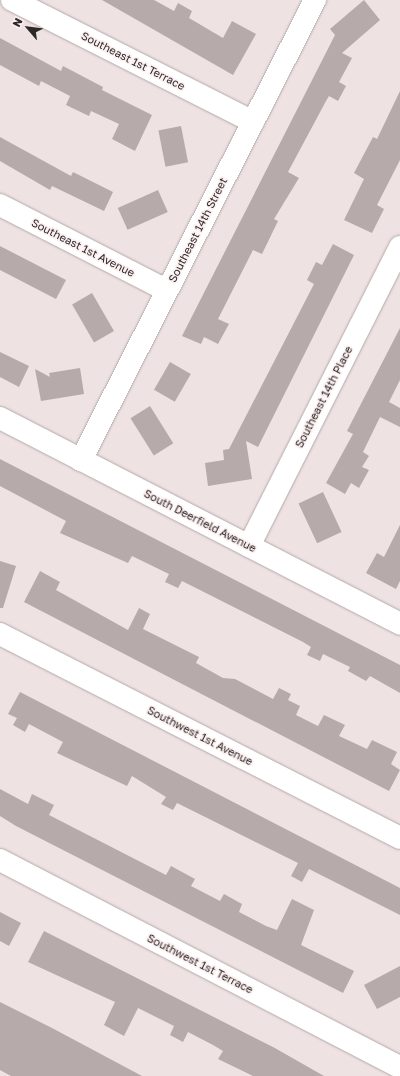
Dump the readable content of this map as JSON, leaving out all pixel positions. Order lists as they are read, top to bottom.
{
  "streets": {
    "street": [
      "Southeast 1st Terrace",
      "Southeast 14th Street",
      "Southeast 1st Avenue",
      "Southeast 14th Place",
      "South Deerfield Avenue",
      "Southwest 1st Avenue",
      "Southwest 1st Terrace"
    ]
  },
  "crossings": [
    ["Southeast 1st Terrace", "Southeast 14th Street"],
    ["Southeast 14th Street", "Southeast 1st Avenue"],
    ["Southeast 14th Street", "South Deerfield Avenue"],
    ["Southeast 14th Place", "South Deerfield Avenue"]
  ],
  "north": "top left"
}
